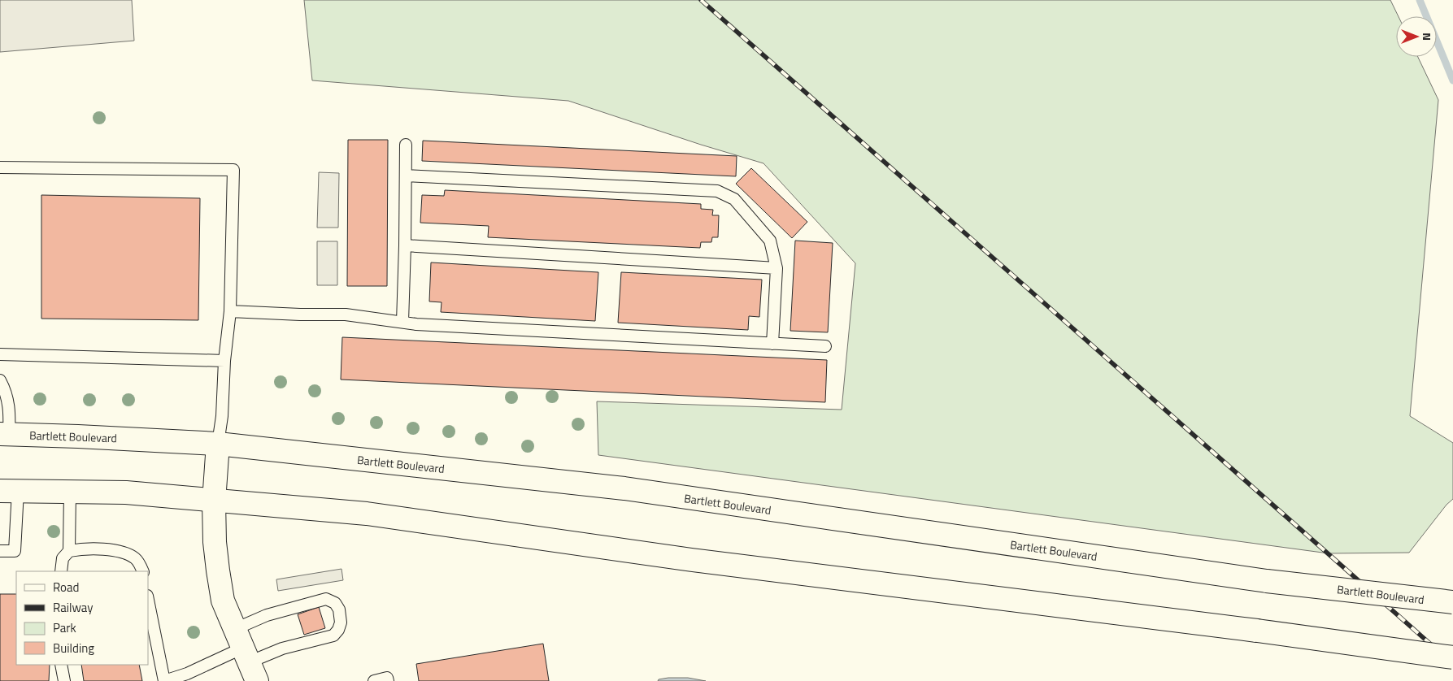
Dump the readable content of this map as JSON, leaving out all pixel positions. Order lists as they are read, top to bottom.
{
  "streets": {
    "main road": ["Bartlett Boulevard"]
  },
  "legend": [
    "Road",
    "Railway",
    "Park",
    "Building"
  ],
  "north": "right"
}
